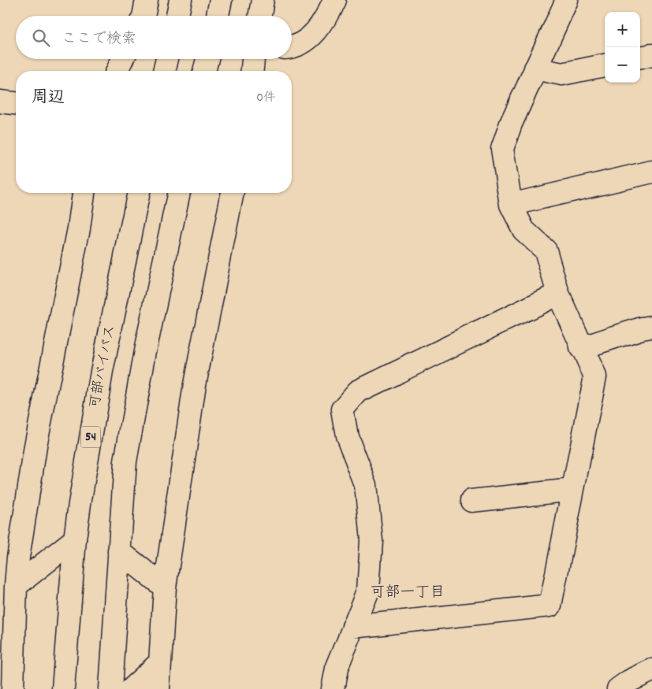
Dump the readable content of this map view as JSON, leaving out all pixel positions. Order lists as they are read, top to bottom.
{
  "streets": {
    "main road": ["可部バイパス", "54"]
  },
  "districts": ["可部一丁目"],
  "page": {
    "map_buttons": ["+", "−"],
    "search": "ここで検索",
    "heading": ["周辺", "0件"]
  }
}
